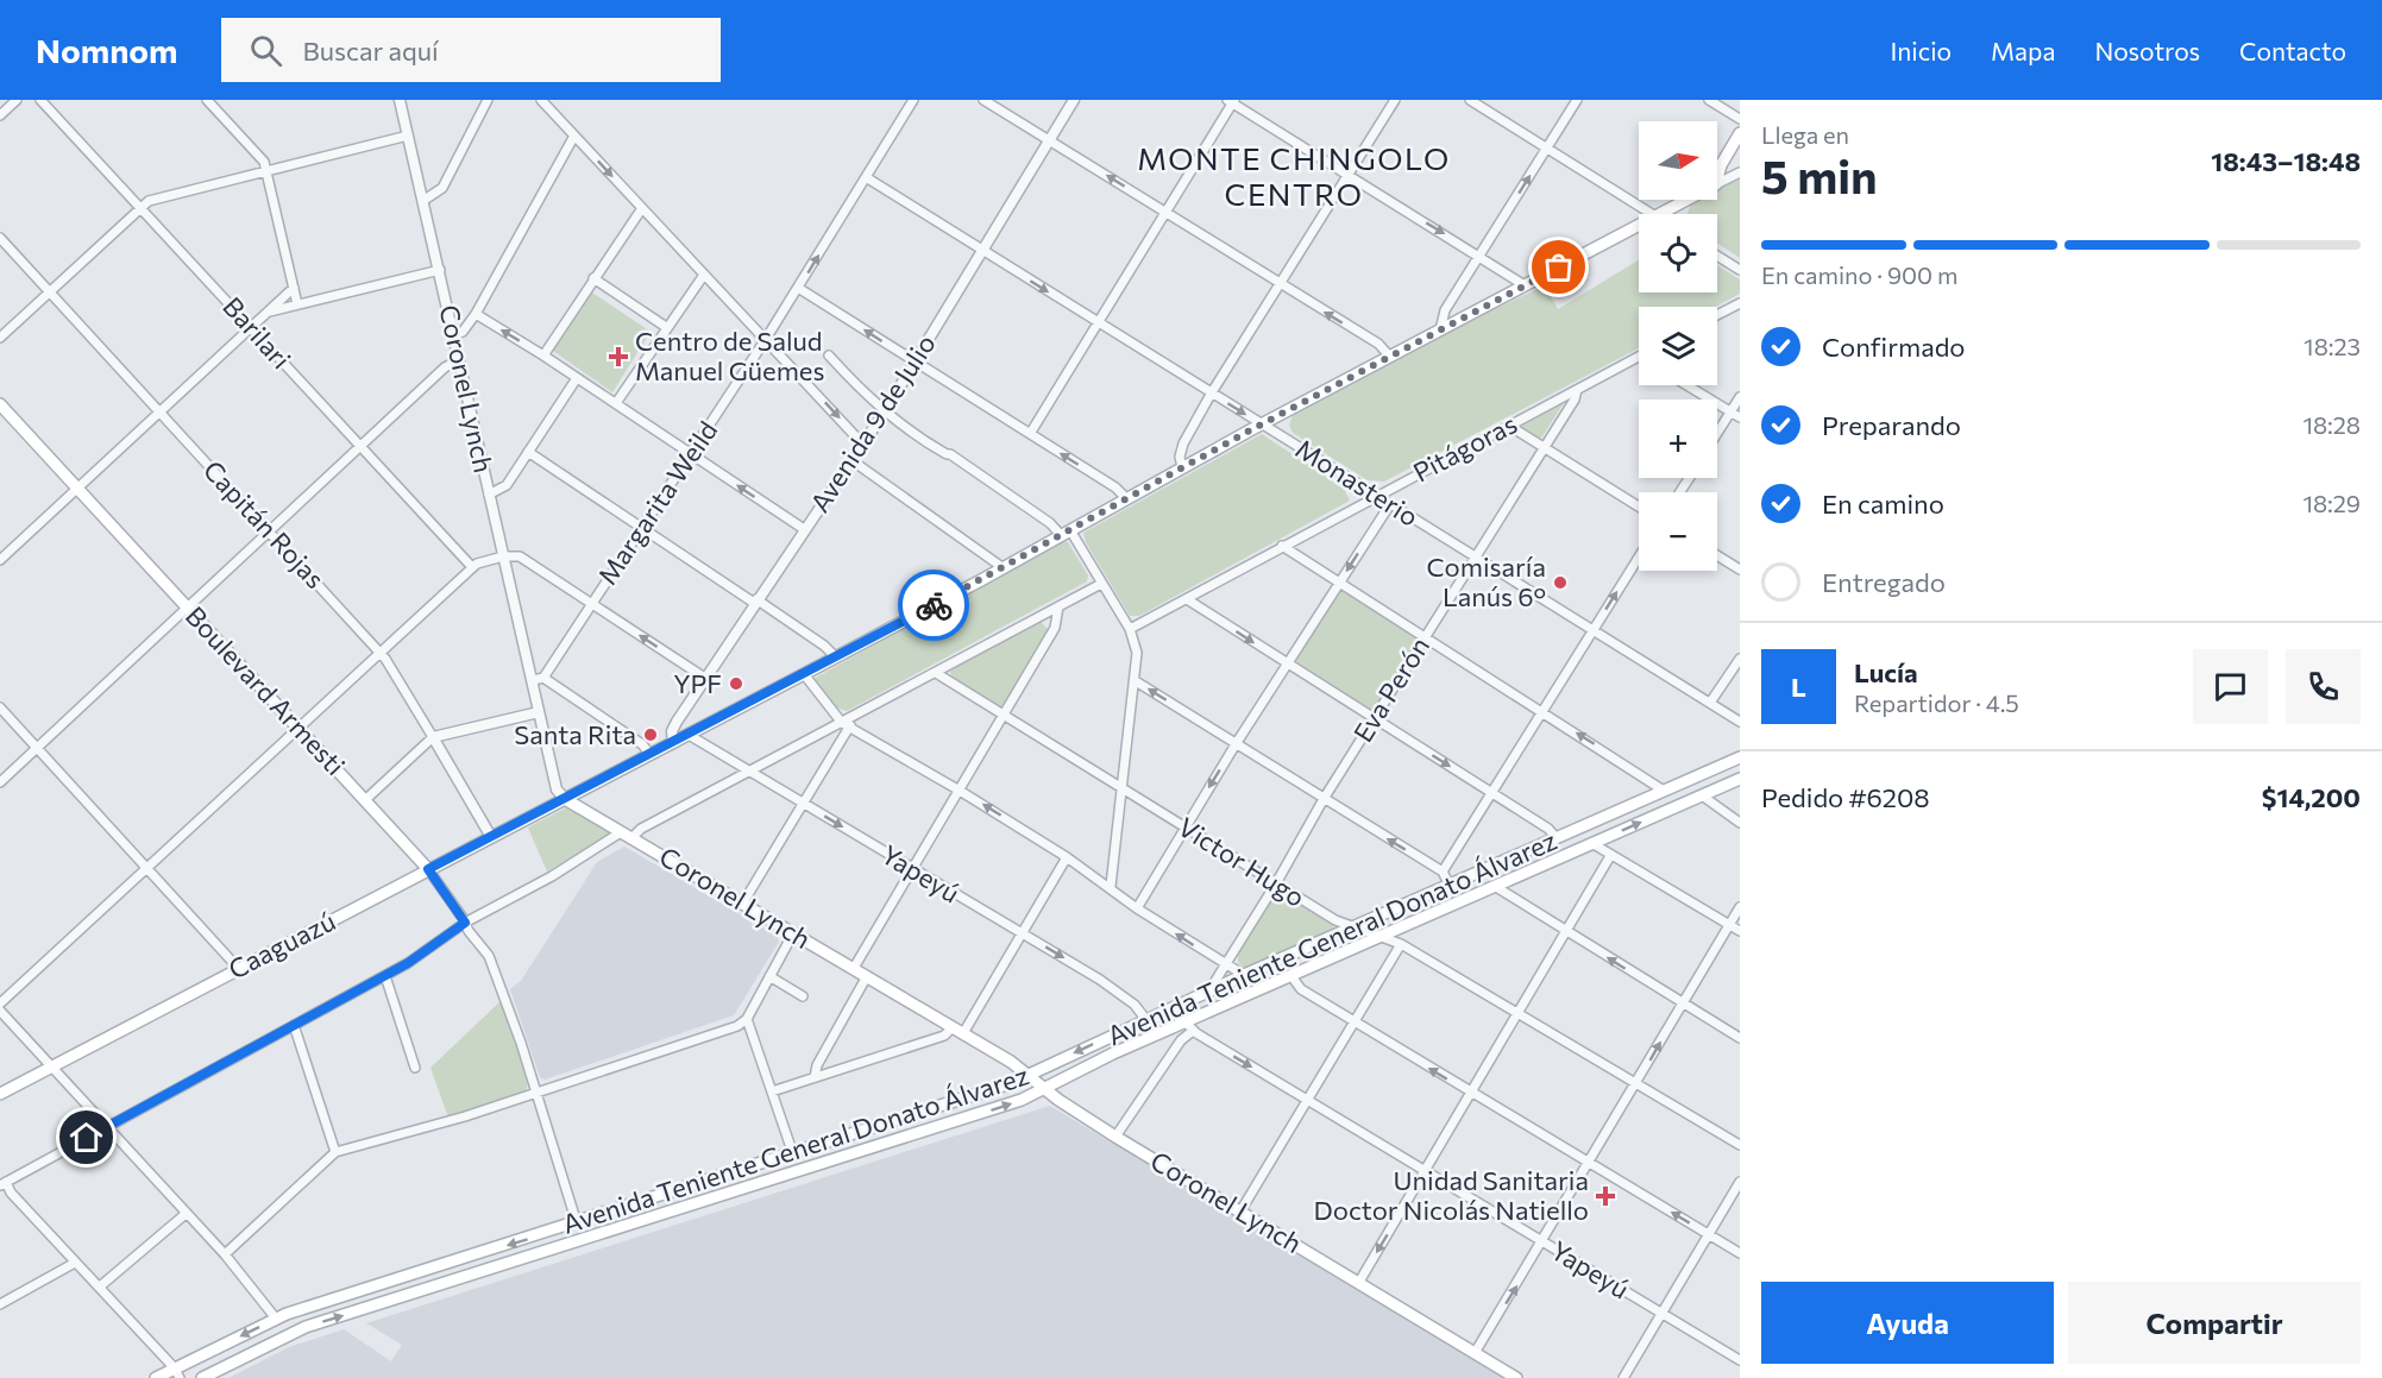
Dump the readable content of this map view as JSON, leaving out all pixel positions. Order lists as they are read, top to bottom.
{
  "streets": {
    "main road": [
      "Coronel Lynch",
      "Boulevard Armesti",
      "Avenida Teniente General Donato Álvarez",
      "Caaguazú"
    ],
    "street": [
      "Barilari",
      "Avenida 9 de Julio",
      "Pitágoras",
      "Monasterio",
      "Margarita Weild",
      "Capitán Rojas",
      "Eva Perón",
      "Victor Hugo",
      "Yapeyú"
    ]
  },
  "crossings": [
    ["Coronel Lynch", "Avenida Teniente General Donato Álvarez"],
    ["Coronel Lynch", "Caaguazú"],
    ["Avenida 9 de Julio", "Monasterio"],
    ["Avenida 9 de Julio", "Caaguazú"],
    ["Pitágoras", "Monasterio"],
    ["Pitágoras", "Eva Perón"],
    ["Monasterio", "Margarita Weild"],
    ["Monasterio", "Eva Perón"],
    ["Monasterio", "Caaguazú"],
    ["Capitán Rojas", "Caaguazú"],
    ["Eva Perón", "Victor Hugo"],
    ["Eva Perón", "Avenida Teniente General Donato Álvarez"],
    ["Boulevard Armesti", "Avenida Teniente General Donato Álvarez"],
    ["Boulevard Armesti", "Caaguazú"],
    ["Victor Hugo", "Avenida Teniente General Donato Álvarez"],
    ["Yapeyú", "Avenida Teniente General Donato Álvarez"],
    ["Yapeyú", "Caaguazú"]
  ],
  "one_way": ["Yapeyú"],
  "districts": ["MONTE CHINGOLO CENTRO"],
  "places": {
    "health": ["Centro de Salud Manuel Güemes", "Unidad Sanitaria Doctor Nicolás Natiello"],
    "other": ["Comisaría Lanús 6°", "YPF", "Santa Rita"]
  },
  "north": "right",
  "page": {
    "header": "Nomnom",
    "search": "Buscar aquí",
    "nav": [
      "Inicio",
      "Mapa",
      "Nosotros",
      "Contacto"
    ],
    "heading": ["5 min", "Llega en", "18:43–18:48"],
    "panel": [
      "Lucía",
      "Repartidor · 4.5",
      "Pedido #6208",
      "$14,200"
    ],
    "map_buttons": ["+", "−"],
    "bar": "En camino · 900 m",
    "list": [
      ["Confirmado", "18:23"],
      ["Preparando", "18:28"],
      ["En camino", "18:29"],
      "Entregado"
    ],
    "round": "L",
    "buttons": ["Ayuda", "Compartir"]
  }
}
